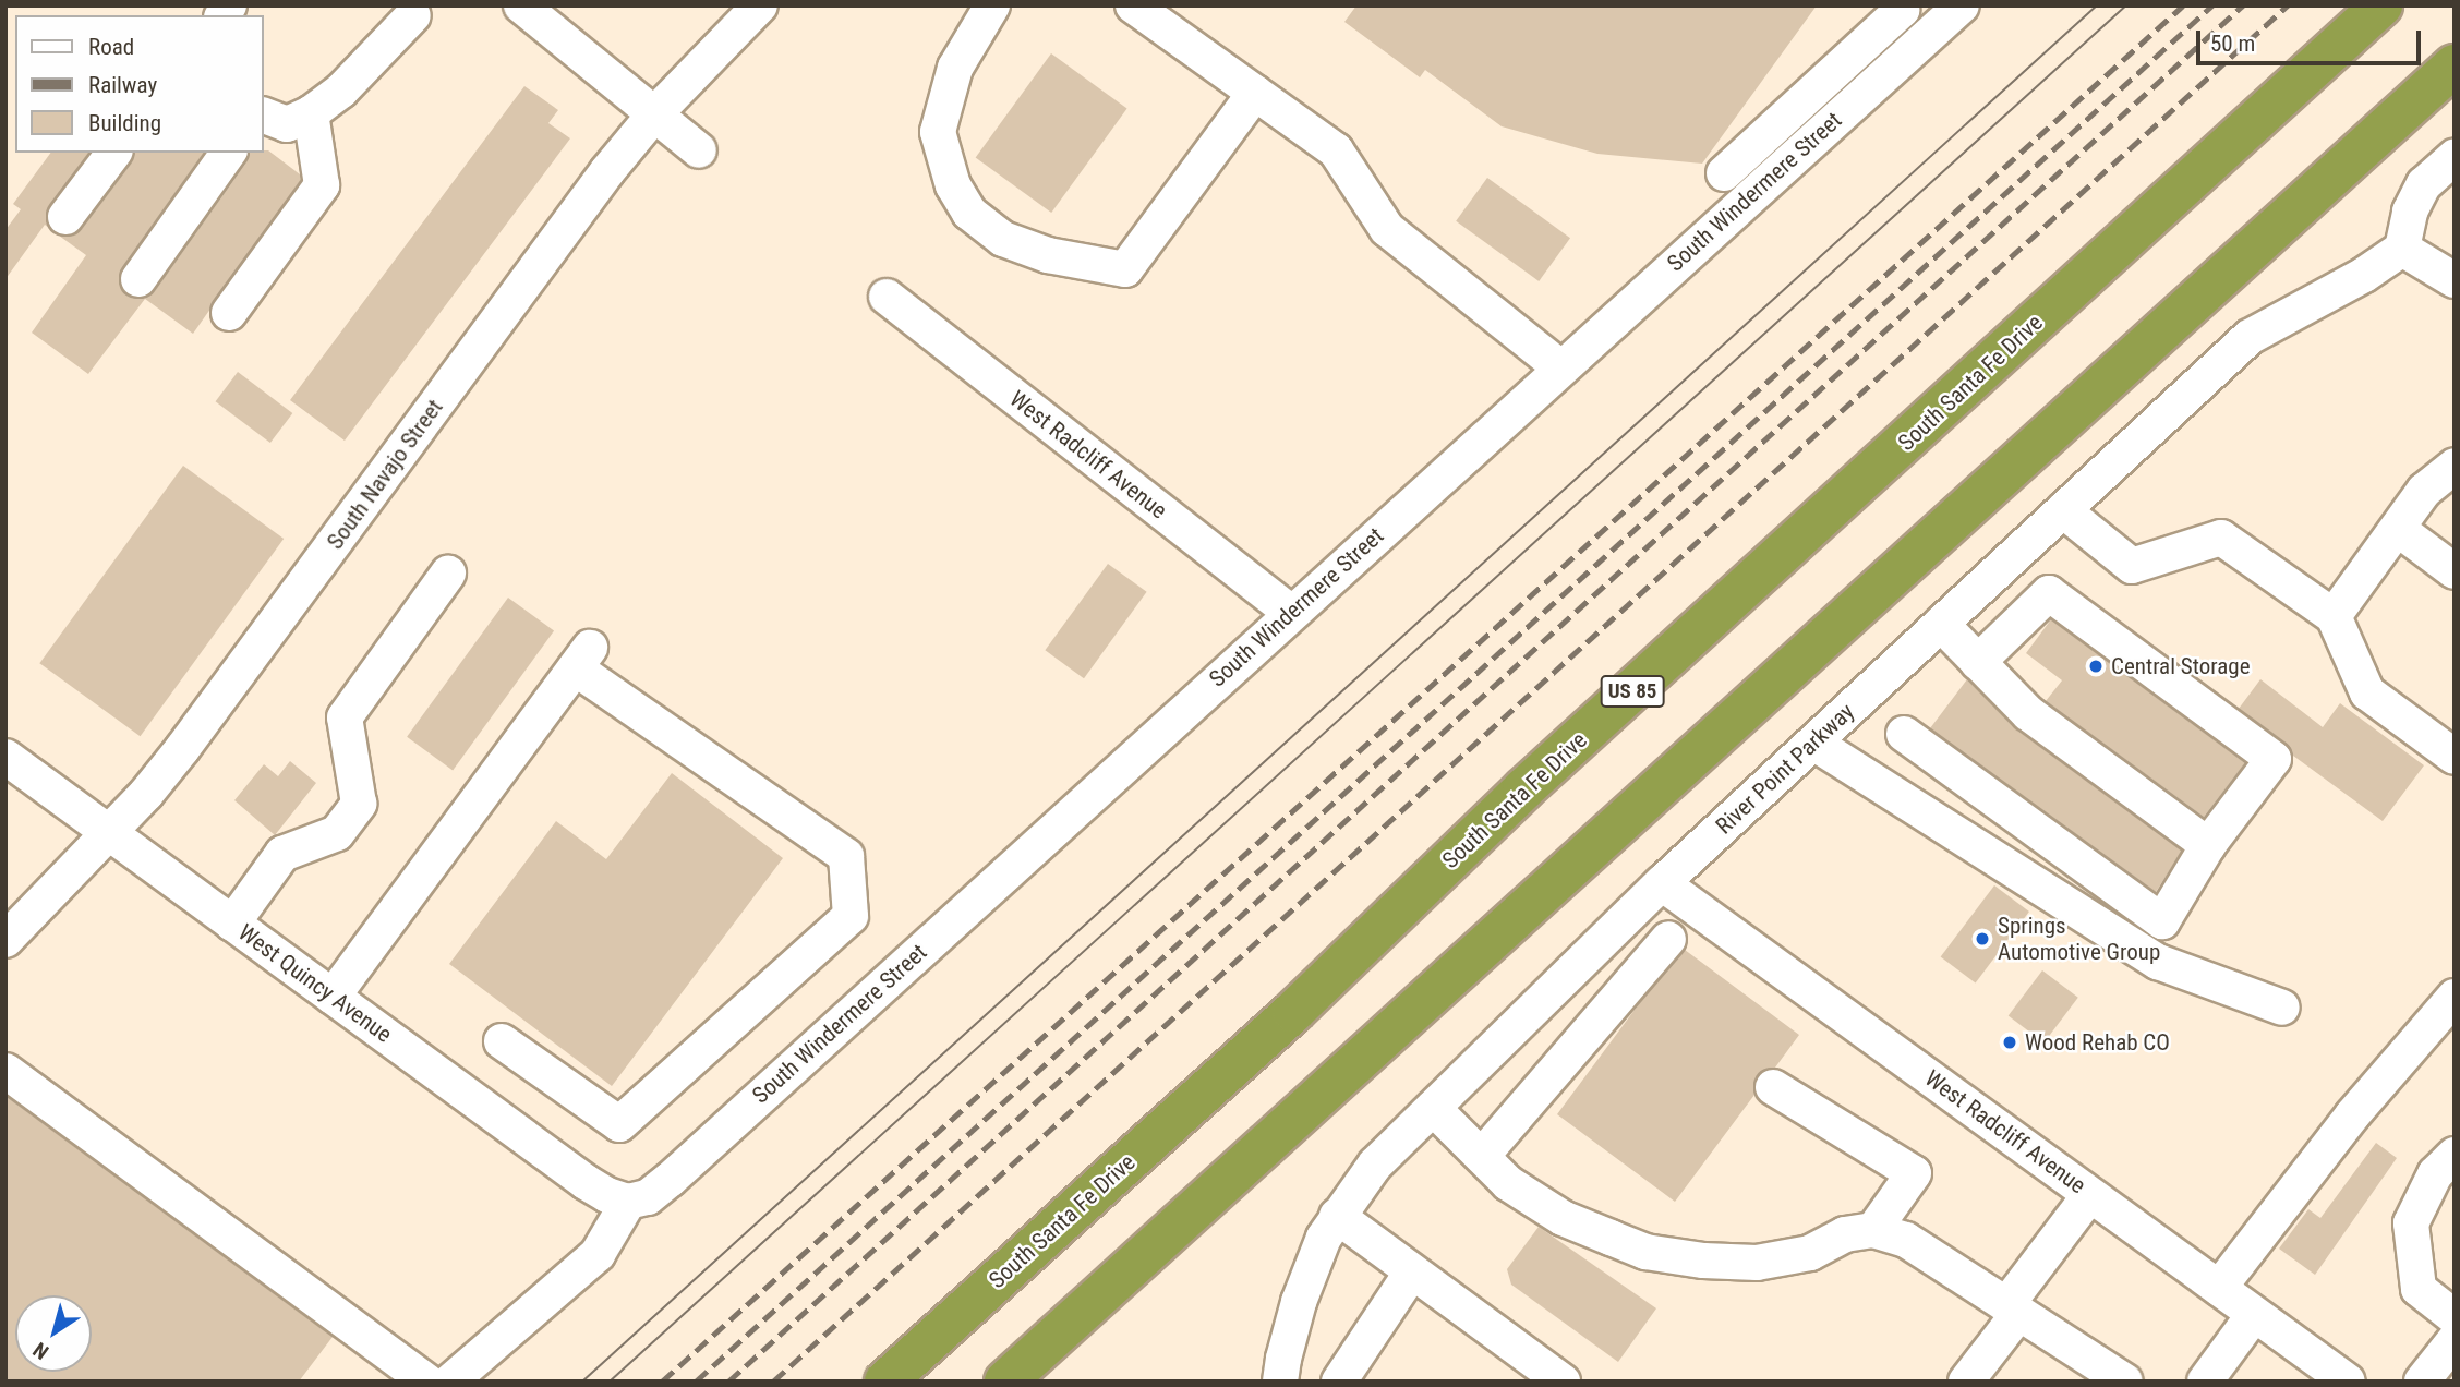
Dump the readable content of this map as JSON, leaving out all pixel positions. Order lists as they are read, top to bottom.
{
  "streets": {
    "highway": ["South Santa Fe Drive", "US 85"],
    "street": [
      "South Windermere Street",
      "West Radcliff Avenue",
      "South Navajo Street",
      "River Point Parkway",
      "West Quincy Avenue"
    ]
  },
  "crossings": [
    ["South Windermere Street", "West Radcliff Avenue"],
    ["South Windermere Street", "West Quincy Avenue"],
    ["West Radcliff Avenue", "River Point Parkway"],
    ["South Navajo Street", "West Quincy Avenue"]
  ],
  "places": ["Central Storage", "Springs Automotive Group", "Wood Rehab CO"],
  "legend": ["Road", "Railway", "Building"],
  "scale_bar": "50 m",
  "north": "bottom left"
}
